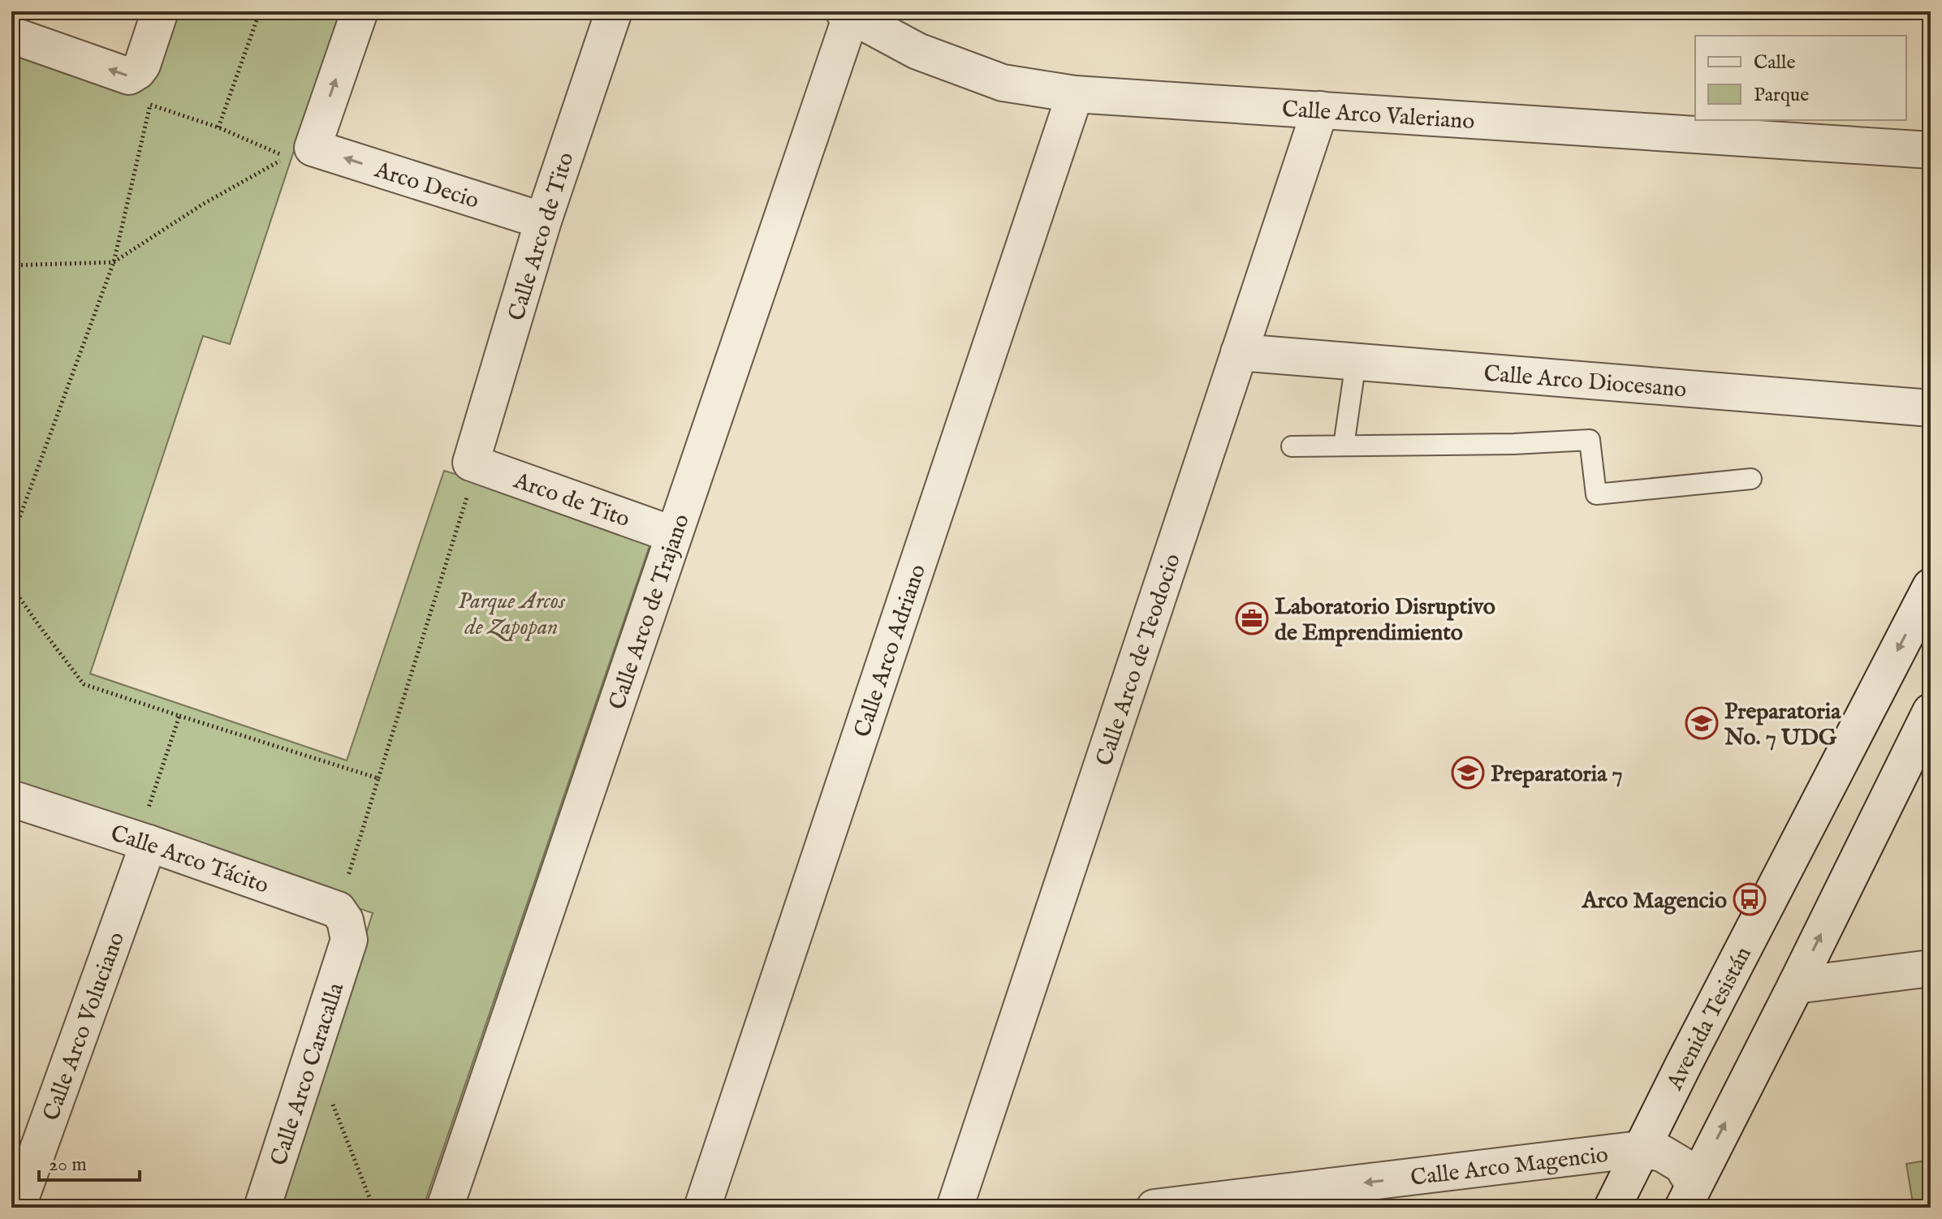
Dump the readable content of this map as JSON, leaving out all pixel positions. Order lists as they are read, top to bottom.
{
  "streets": {
    "street": [
      "Calle Arco Valeriano",
      "Arco Decio",
      "Calle Arco de Tito",
      "Calle Arco Diocesano",
      "Arco de Tito",
      "Calle Arco de Trajano",
      "Calle Arco Adriano",
      "Calle Arco de Teodocio",
      "Calle Arco Tácito",
      "Avenida Tesistán",
      "Calle Arco Voluciano",
      "Calle Arco Caracalla",
      "Calle Arco Magencio"
    ]
  },
  "crossings": [
    ["Calle Arco Valeriano", "Calle Arco de Trajano"],
    ["Calle Arco Valeriano", "Calle Arco Adriano"],
    ["Calle Arco Valeriano", "Calle Arco de Teodocio"],
    ["Arco Decio", "Calle Arco de Tito"],
    ["Calle Arco de Tito", "Arco de Tito"],
    ["Calle Arco Diocesano", "Calle Arco de Teodocio"],
    ["Arco de Tito", "Calle Arco de Trajano"],
    ["Calle Arco Tácito", "Calle Arco Voluciano"],
    ["Calle Arco Tácito", "Calle Arco Caracalla"],
    ["Avenida Tesistán", "Calle Arco Magencio"]
  ],
  "one_way": ["Calle Arco Magencio"],
  "parks": ["Parque Arcos de Zapopan"],
  "places": {
    "office": ["Laboratorio Disruptivo de Emprendimiento"],
    "school or university": ["Preparatoria No. 7 UDG", "Preparatoria 7"],
    "bus stop": ["Arco Magencio"]
  },
  "legend": ["Calle", "Parque"],
  "scale_bar": "20 m"
}
